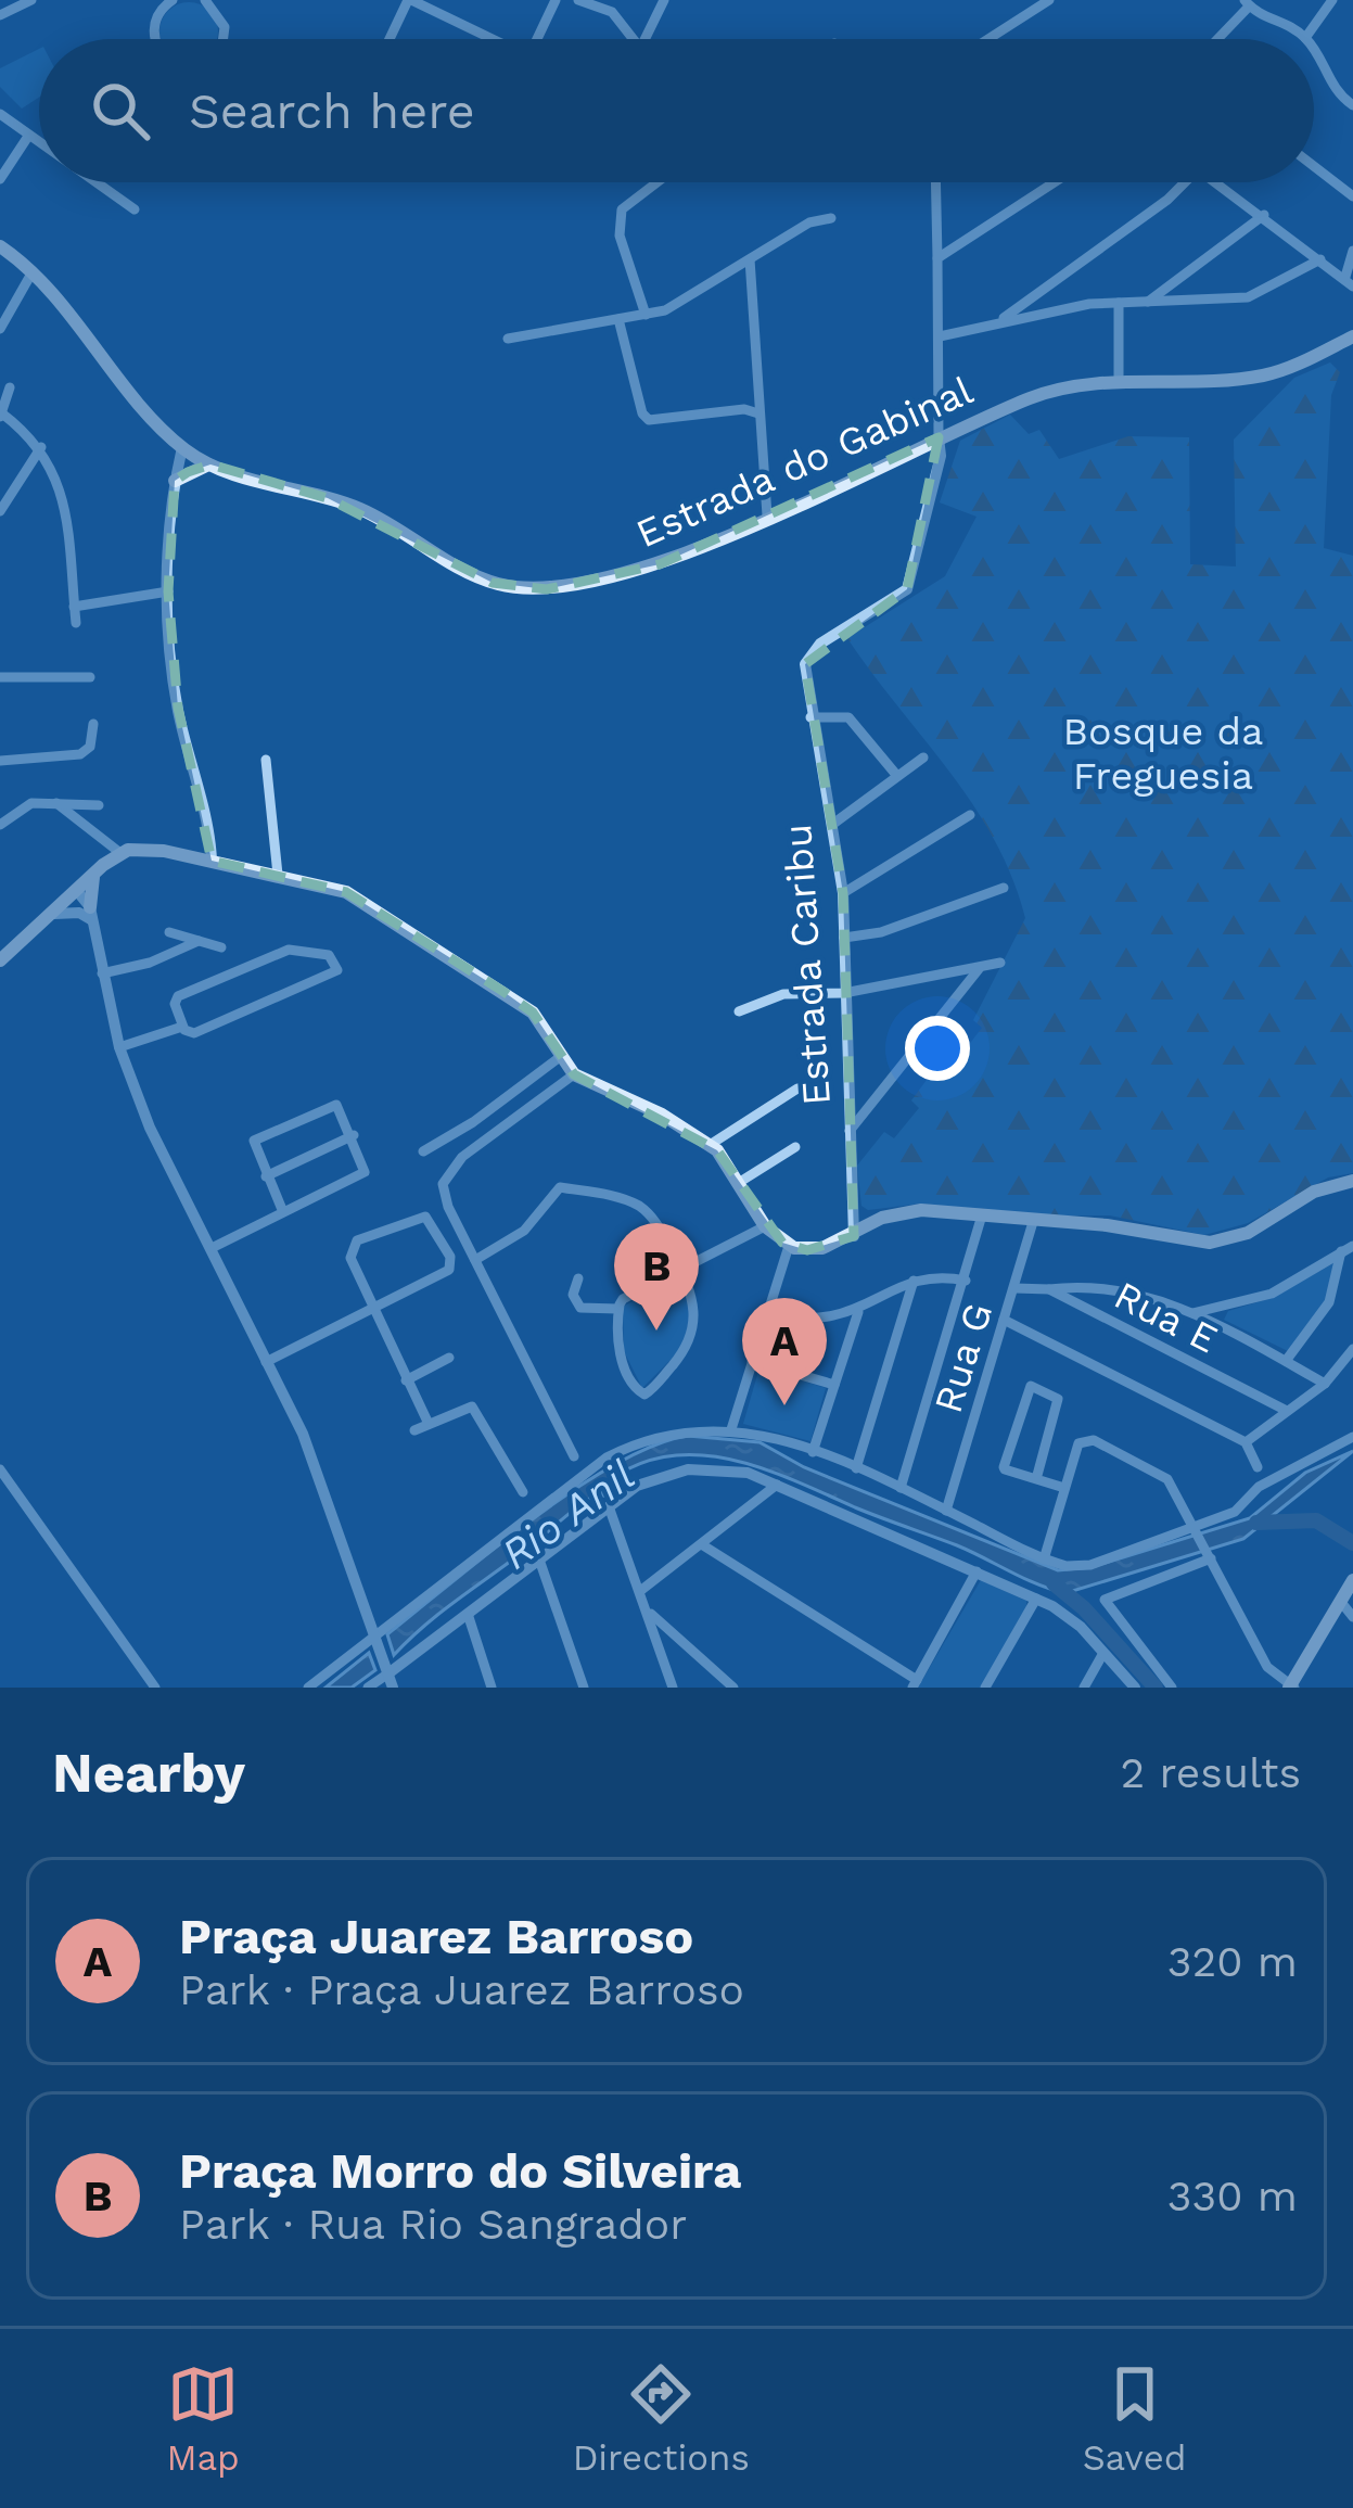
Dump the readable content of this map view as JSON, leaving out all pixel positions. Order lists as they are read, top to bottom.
{
  "streets": {
    "main road": ["Estrada do Gabinal"],
    "street": ["Estrada Caribu", "Rua E", "Rua G"]
  },
  "crossings": [
    ["Estrada do Gabinal", "Estrada Caribu"],
    ["Rua E", "Rua G"]
  ],
  "water": ["Rio Anil"],
  "parks": ["Bosque da Freguesia"],
  "page": {
    "search": "Search here",
    "pins": ["B", "A"],
    "heading": ["Nearby", "2 results"],
    "list": [
      {
        "mark": "A",
        "name": "Praça Juarez Barroso",
        "note": "Park · Praça Juarez Barroso",
        "value": "320 m"
      },
      {
        "mark": "B",
        "name": "Praça Morro do Silveira",
        "note": "Park · Rua Rio Sangrador",
        "value": "330 m"
      }
    ],
    "nav": ["Map", "Directions", "Saved"]
  }
}
